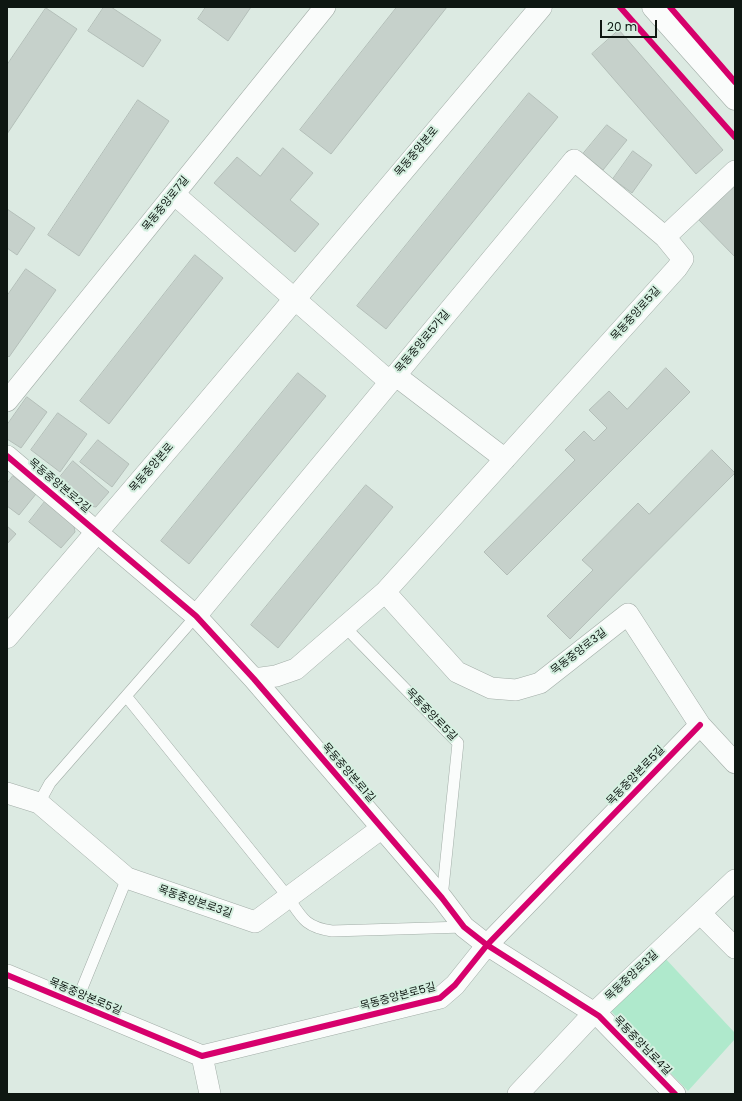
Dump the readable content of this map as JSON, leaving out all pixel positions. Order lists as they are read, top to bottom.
{
  "streets": {
    "street": [
      "목동중앙본로",
      "목동중앙로7길",
      "목동중앙로5길",
      "목동중앙로5가길",
      "목동중앙본로2길",
      "목동중앙로3길",
      "목동중앙본로1길",
      "목동중앙본로5길",
      "목동중앙본로3길",
      "목동중앙남로4길"
    ]
  },
  "crossings": [
    ["목동중앙본로", "목동중앙본로2길"],
    ["목동중앙본로", "목동중앙본로1길"],
    ["목동중앙로5길", "목동중앙로5가길"],
    ["목동중앙로5길", "목동중앙로3길"],
    ["목동중앙로5길", "목동중앙본로1길"],
    ["목동중앙로5가길", "목동중앙본로1길"],
    ["목동중앙본로2길", "목동중앙본로1길"],
    ["목동중앙로3길", "목동중앙본로1길"],
    ["목동중앙로3길", "목동중앙본로5길"],
    ["목동중앙로3길", "목동중앙남로4길"],
    ["목동중앙본로1길", "목동중앙본로5길"],
    ["목동중앙본로1길", "목동중앙본로3길"],
    ["목동중앙본로1길", "목동중앙남로4길"]
  ],
  "scale_bar": "20 m"
}
